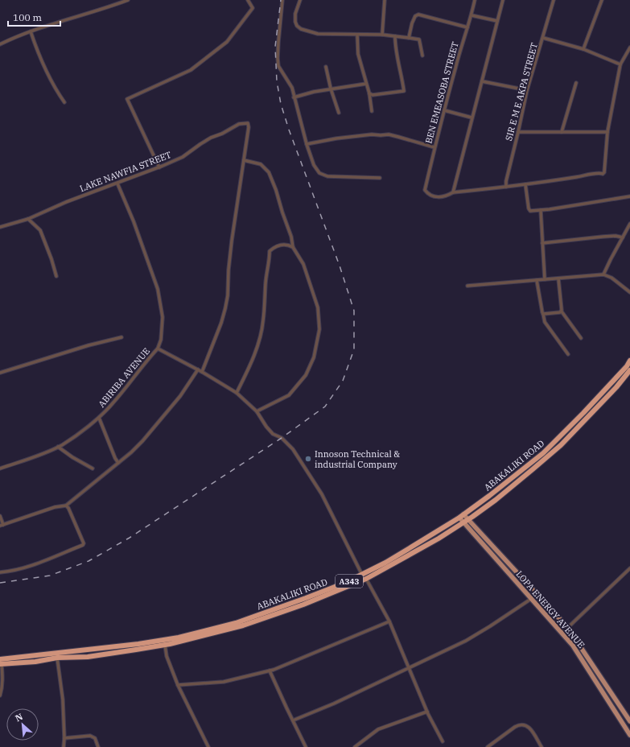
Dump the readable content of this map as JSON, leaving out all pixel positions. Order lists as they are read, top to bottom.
{
  "streets": {
    "highway": ["ABAKALIKI ROAD", "A343"],
    "main road": ["LOPA ENERGY AVENUE"],
    "street": [
      "SIR E M E AKPA STREET",
      "BEN EMEASOBA STREET",
      "LAKE NAWFIA STREET",
      "ABIRIBA AVENUE"
    ]
  },
  "crossings": [
    ["LAKE NAWFIA STREET", "ABIRIBA AVENUE"],
    ["ABAKALIKI ROAD", "LOPA ENERGY AVENUE"]
  ],
  "places": ["Innoson Technical & industrial Company"],
  "scale_bar": "100 m",
  "north": "top left"
}
